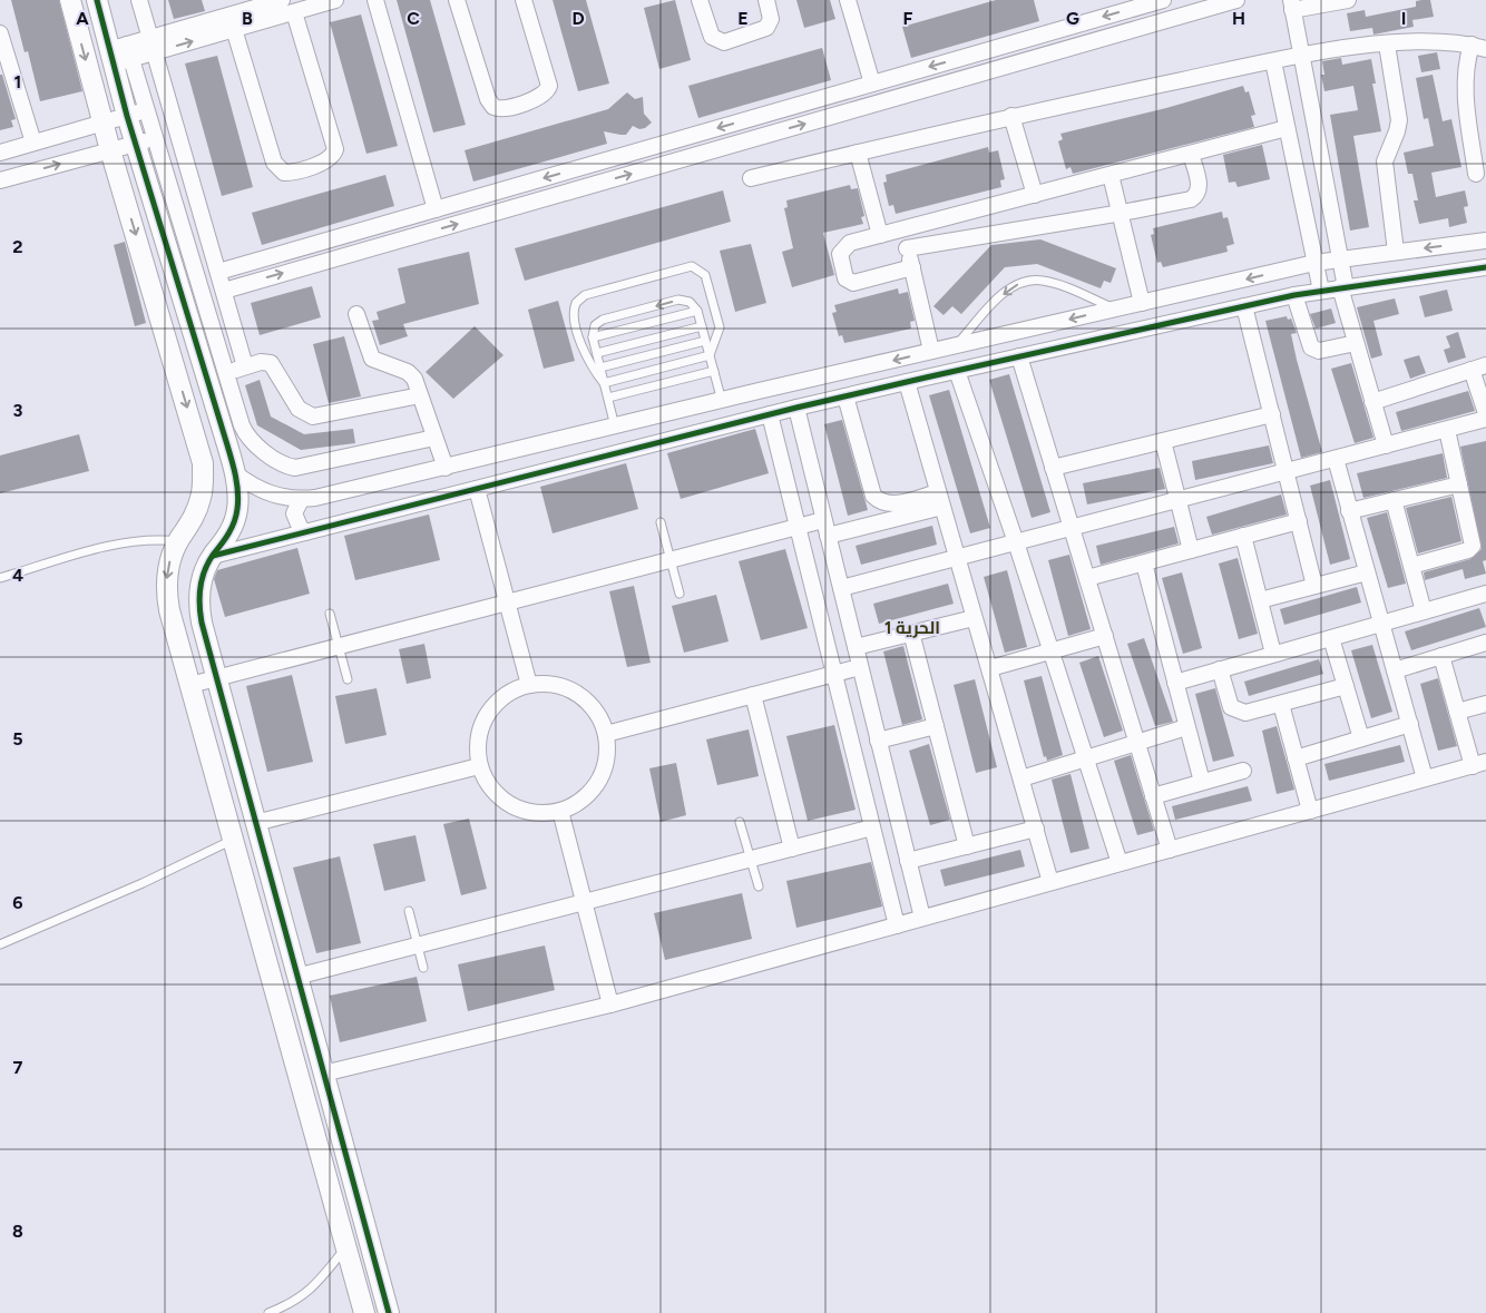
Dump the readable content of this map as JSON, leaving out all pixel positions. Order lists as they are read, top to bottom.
{
  "districts": ["الحرية 1"],
  "grid": {
    "columns": [
      "A",
      "B",
      "C",
      "D",
      "E",
      "F",
      "G",
      "H",
      "I"
    ],
    "rows": [
      "1",
      "2",
      "3",
      "4",
      "5",
      "6",
      "7",
      "8"
    ]
  }
}
